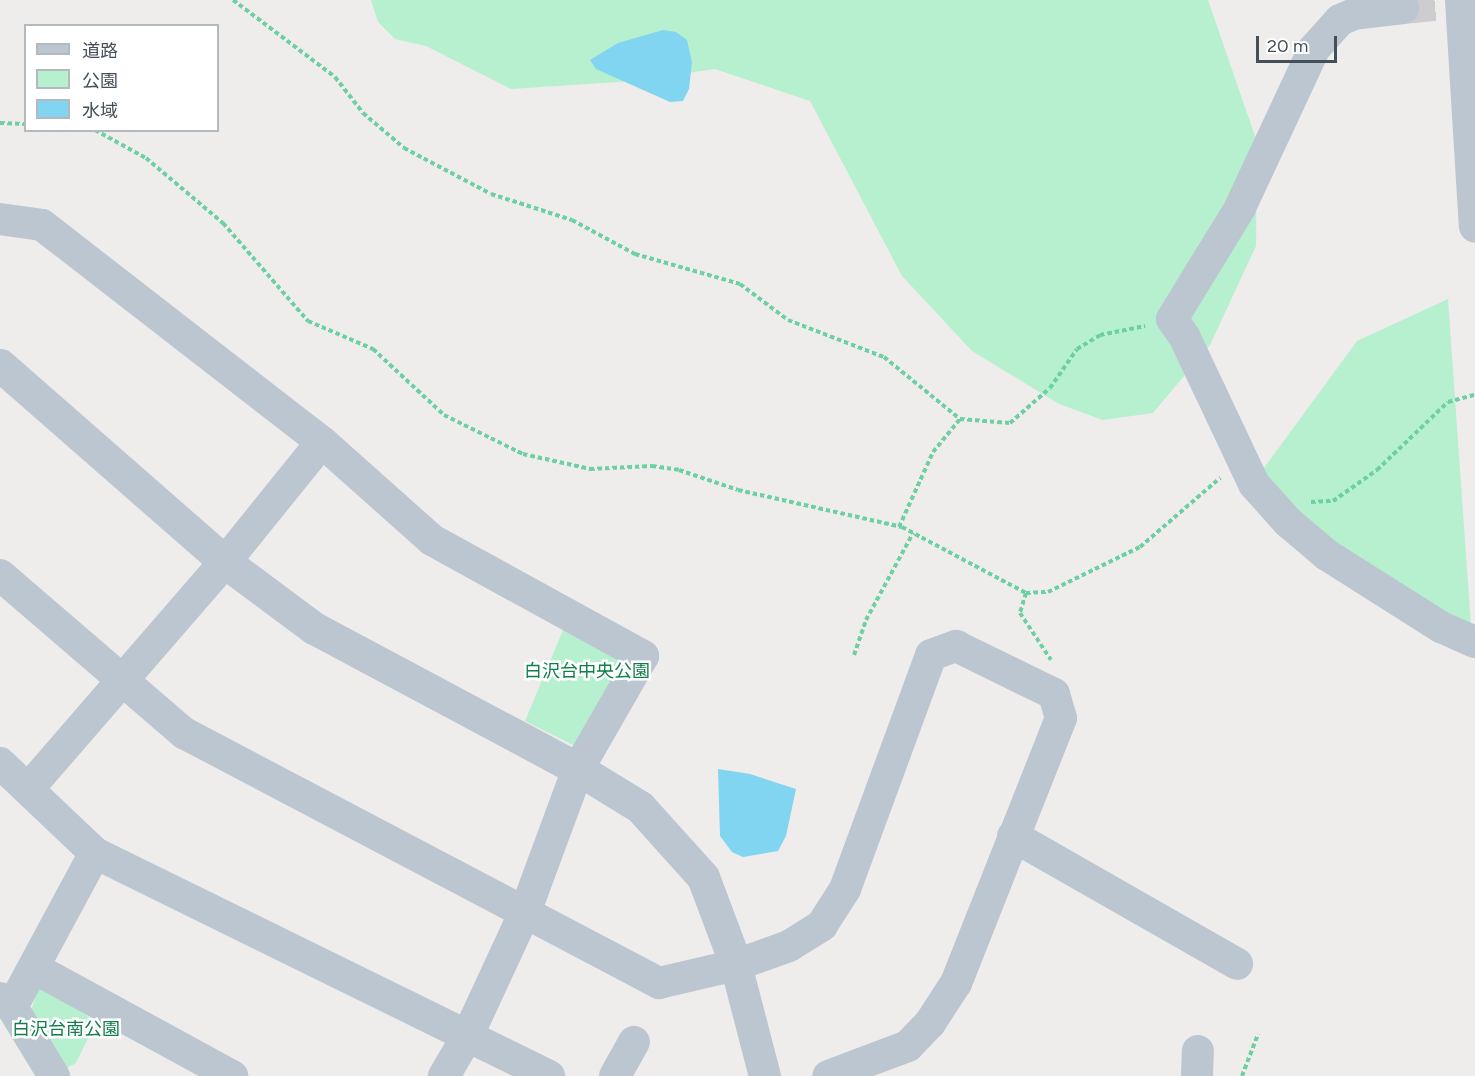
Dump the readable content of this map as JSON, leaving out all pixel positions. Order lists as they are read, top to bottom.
{
  "parks": ["白沢台中央公園", "白沢台南公園"],
  "legend": ["道路", "公園", "水域"],
  "scale_bar": "20 m"
}
